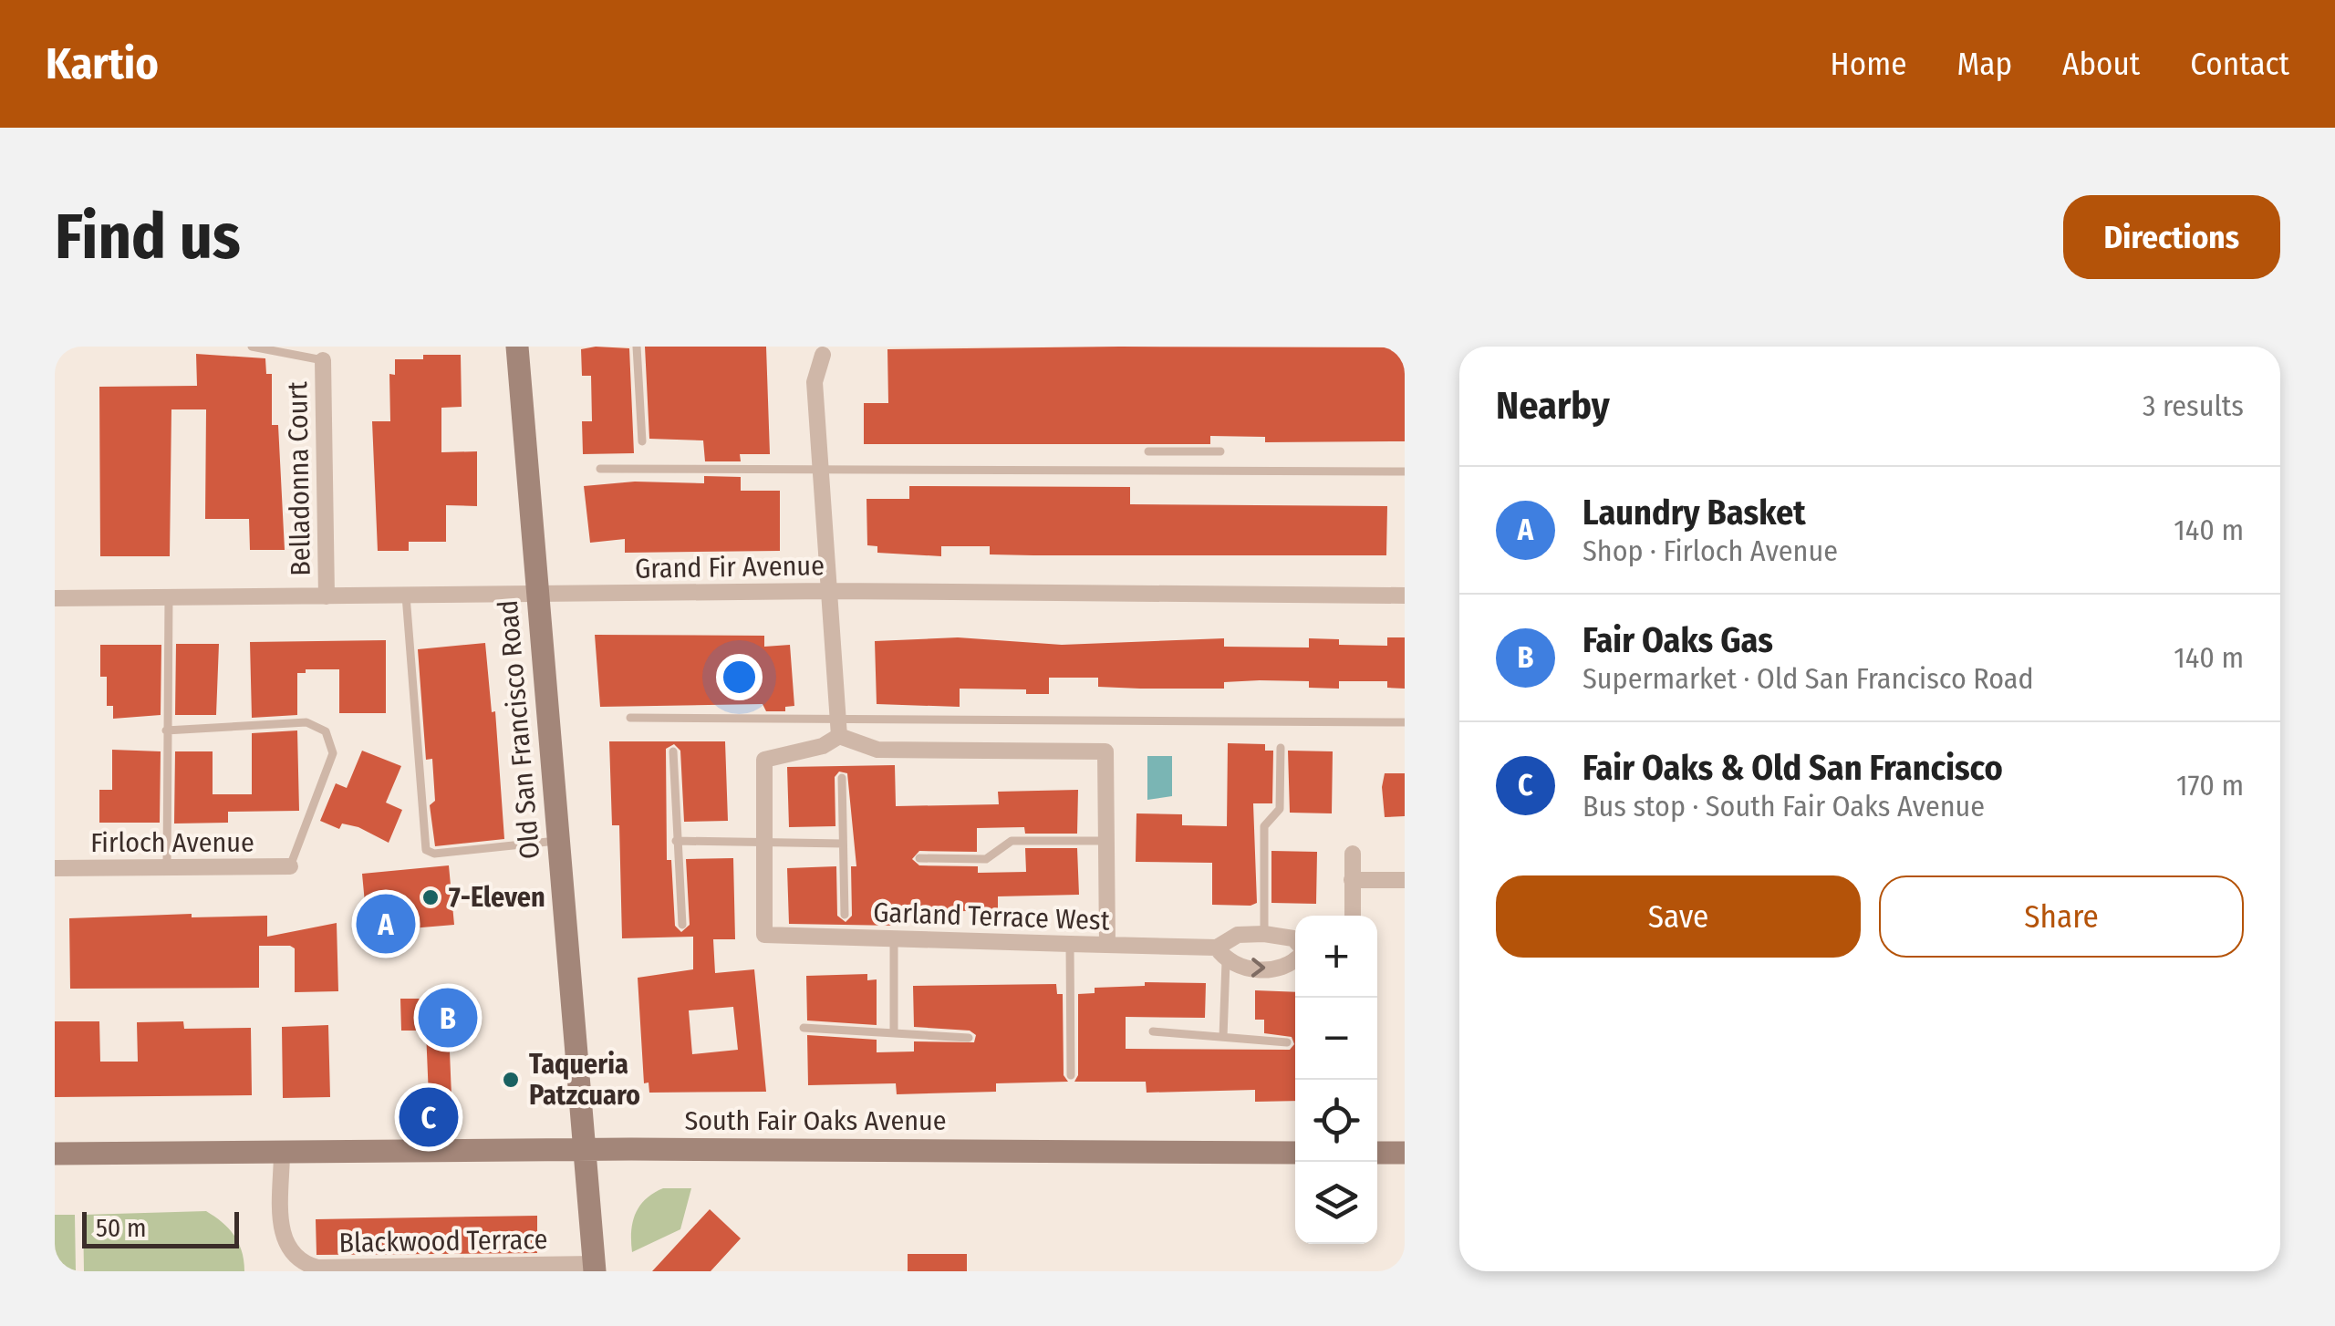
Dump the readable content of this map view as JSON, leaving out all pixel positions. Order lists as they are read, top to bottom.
{
  "streets": {
    "main road": ["Old San Francisco Road", "South Fair Oaks Avenue"],
    "street": [
      "Belladonna Court",
      "Grand Fir Avenue",
      "Firloch Avenue",
      "Garland Terrace West",
      "Blackwood Terrace"
    ]
  },
  "crossings": [
    ["Belladonna Court", "Grand Fir Avenue"],
    ["Grand Fir Avenue", "Old San Francisco Road"],
    ["Old San Francisco Road", "South Fair Oaks Avenue"],
    ["Old San Francisco Road", "Blackwood Terrace"],
    ["South Fair Oaks Avenue", "Blackwood Terrace"]
  ],
  "places": ["7-Eleven", "Taqueria Patzcuaro"],
  "scale_bar": "50 m",
  "page": {
    "header": "Kartio",
    "nav": [
      "Home",
      "Map",
      "About",
      "Contact"
    ],
    "buttons": [
      "Directions",
      ["Save", "Share"]
    ],
    "title": "Find us",
    "heading": ["Nearby", "3 results"],
    "list": [
      {
        "mark": "A",
        "name": "Laundry Basket",
        "note": "Shop · Firloch Avenue",
        "value": "140 m"
      },
      {
        "mark": "B",
        "name": "Fair Oaks Gas",
        "note": "Supermarket · Old San Francisco Road",
        "value": "140 m"
      },
      {
        "mark": "C",
        "name": "Fair Oaks & Old San Francisco",
        "note": "Bus stop · South Fair Oaks Avenue",
        "value": "170 m"
      }
    ],
    "pins": ["A", "B", "C"],
    "map_buttons": ["+", "−"],
    "scale": "50 m"
  }
}
